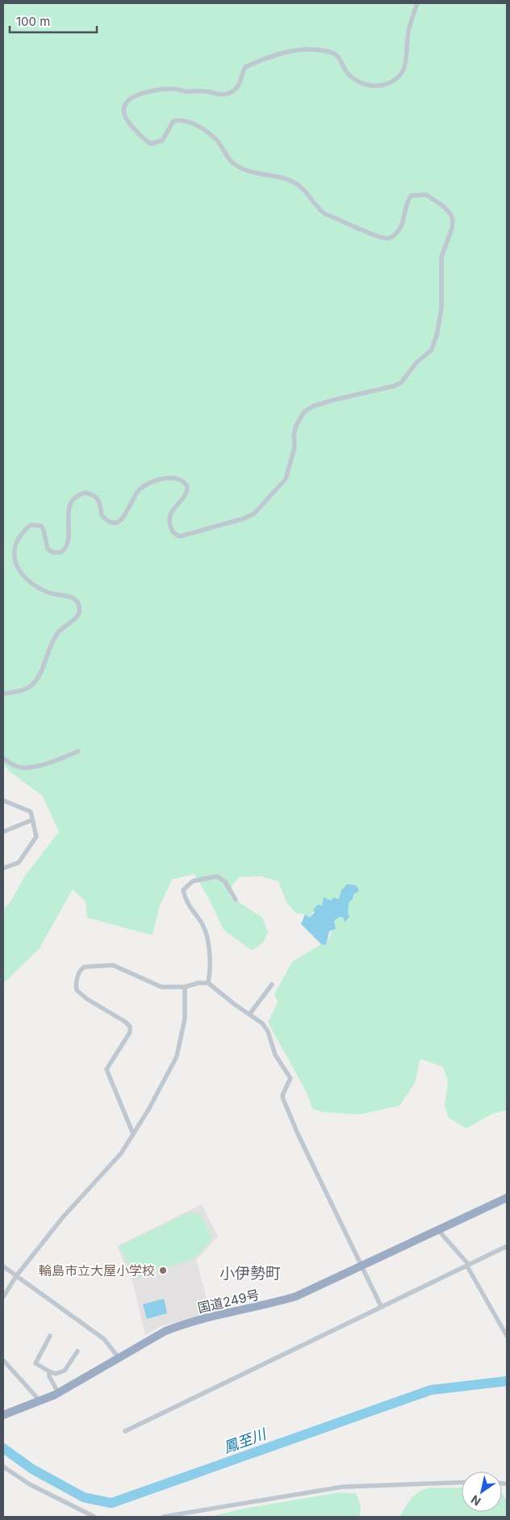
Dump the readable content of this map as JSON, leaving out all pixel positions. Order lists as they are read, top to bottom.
{
  "streets": {
    "highway": ["国道249号"]
  },
  "districts": ["小伊勢町"],
  "water": ["鳳至川"],
  "places": ["輪島市立大屋小学校"],
  "scale_bar": "100 m",
  "north": "bottom left"
}
